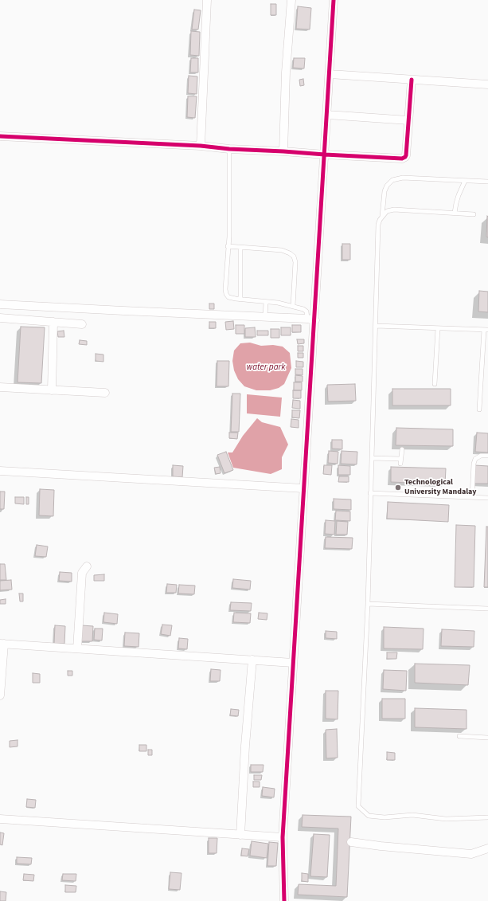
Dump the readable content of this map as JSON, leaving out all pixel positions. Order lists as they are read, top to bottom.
{
  "water": ["water park"],
  "places": ["Technological University Mandalay"]
}
